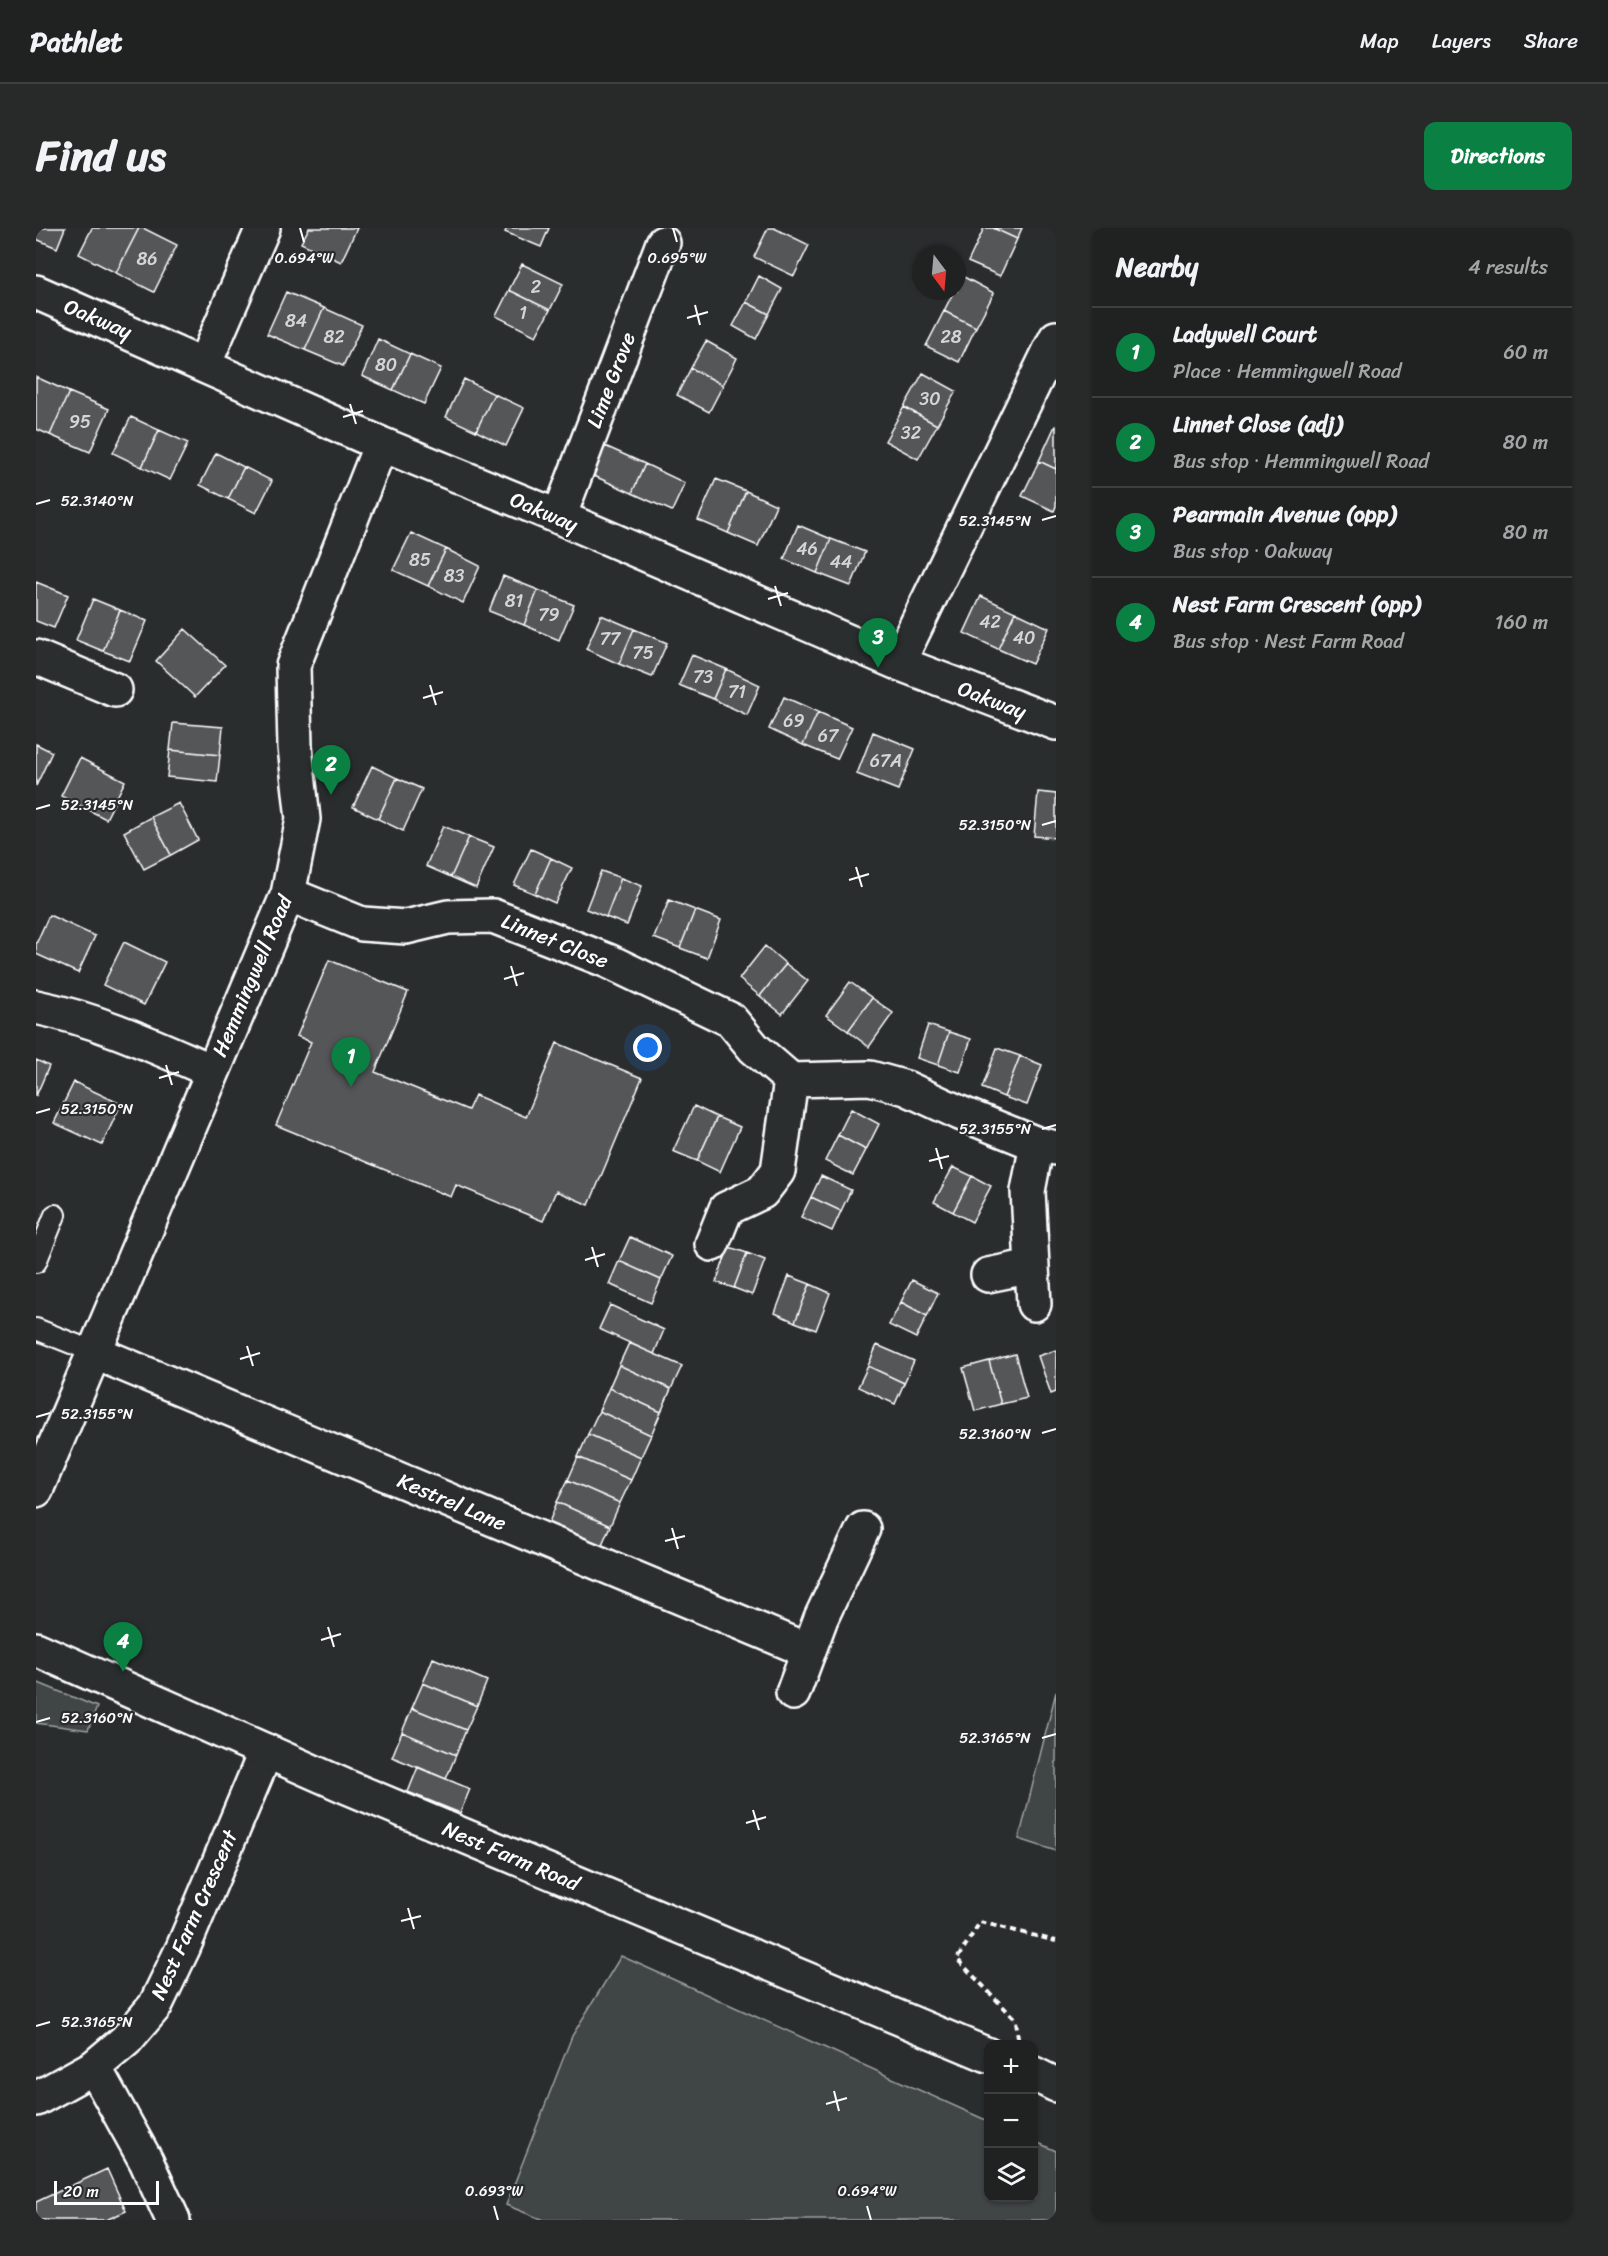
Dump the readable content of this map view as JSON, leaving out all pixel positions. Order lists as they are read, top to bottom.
{
  "streets": {
    "street": [
      "Oakway",
      "Lime Grove",
      "Linnet Close",
      "Hemmingwell Road",
      "Kestrel Lane",
      "Nest Farm Road",
      "Nest Farm Crescent"
    ]
  },
  "crossings": [
    ["Oakway", "Lime Grove"],
    ["Oakway", "Hemmingwell Road"],
    ["Linnet Close", "Hemmingwell Road"],
    ["Hemmingwell Road", "Kestrel Lane"],
    ["Nest Farm Road", "Nest Farm Crescent"]
  ],
  "house_numbers": [
    "86",
    "2",
    "1",
    "84",
    "82",
    "28",
    "80",
    "30",
    "95",
    "32",
    "46",
    "85",
    "44",
    "83",
    "81",
    "79",
    "42",
    "40",
    "77",
    "75",
    "73",
    "71",
    "69",
    "67",
    "67A"
  ],
  "scale_bar": "20 m",
  "north": "bottom",
  "page": {
    "header": "Pathlet",
    "nav": ["Map", "Layers", "Share"],
    "title": "Find us",
    "buttons": "Directions",
    "heading": ["Nearby", "4 results"],
    "list": [
      {
        "mark": "1",
        "name": "Ladywell Court",
        "note": "Place · Hemmingwell Road",
        "value": "60 m"
      },
      {
        "mark": "2",
        "name": "Linnet Close (adj)",
        "note": "Bus stop · Hemmingwell Road",
        "value": "80 m"
      },
      {
        "mark": "3",
        "name": "Pearmain Avenue (opp)",
        "note": "Bus stop · Oakway",
        "value": "80 m"
      },
      {
        "mark": "4",
        "name": "Nest Farm Crescent (opp)",
        "note": "Bus stop · Nest Farm Road",
        "value": "160 m"
      }
    ],
    "pins": [
      "3",
      "2",
      "1",
      "4"
    ],
    "map_buttons": ["+", "−"],
    "scale": "20 m"
  },
  "coordinates": [
    "0.694°W",
    "0.695°W",
    "52.3140°N",
    "52.3145°N",
    "52.3150°N",
    "52.3155°N",
    "52.3160°N",
    "52.3165°N",
    "0.693°W"
  ]
}
